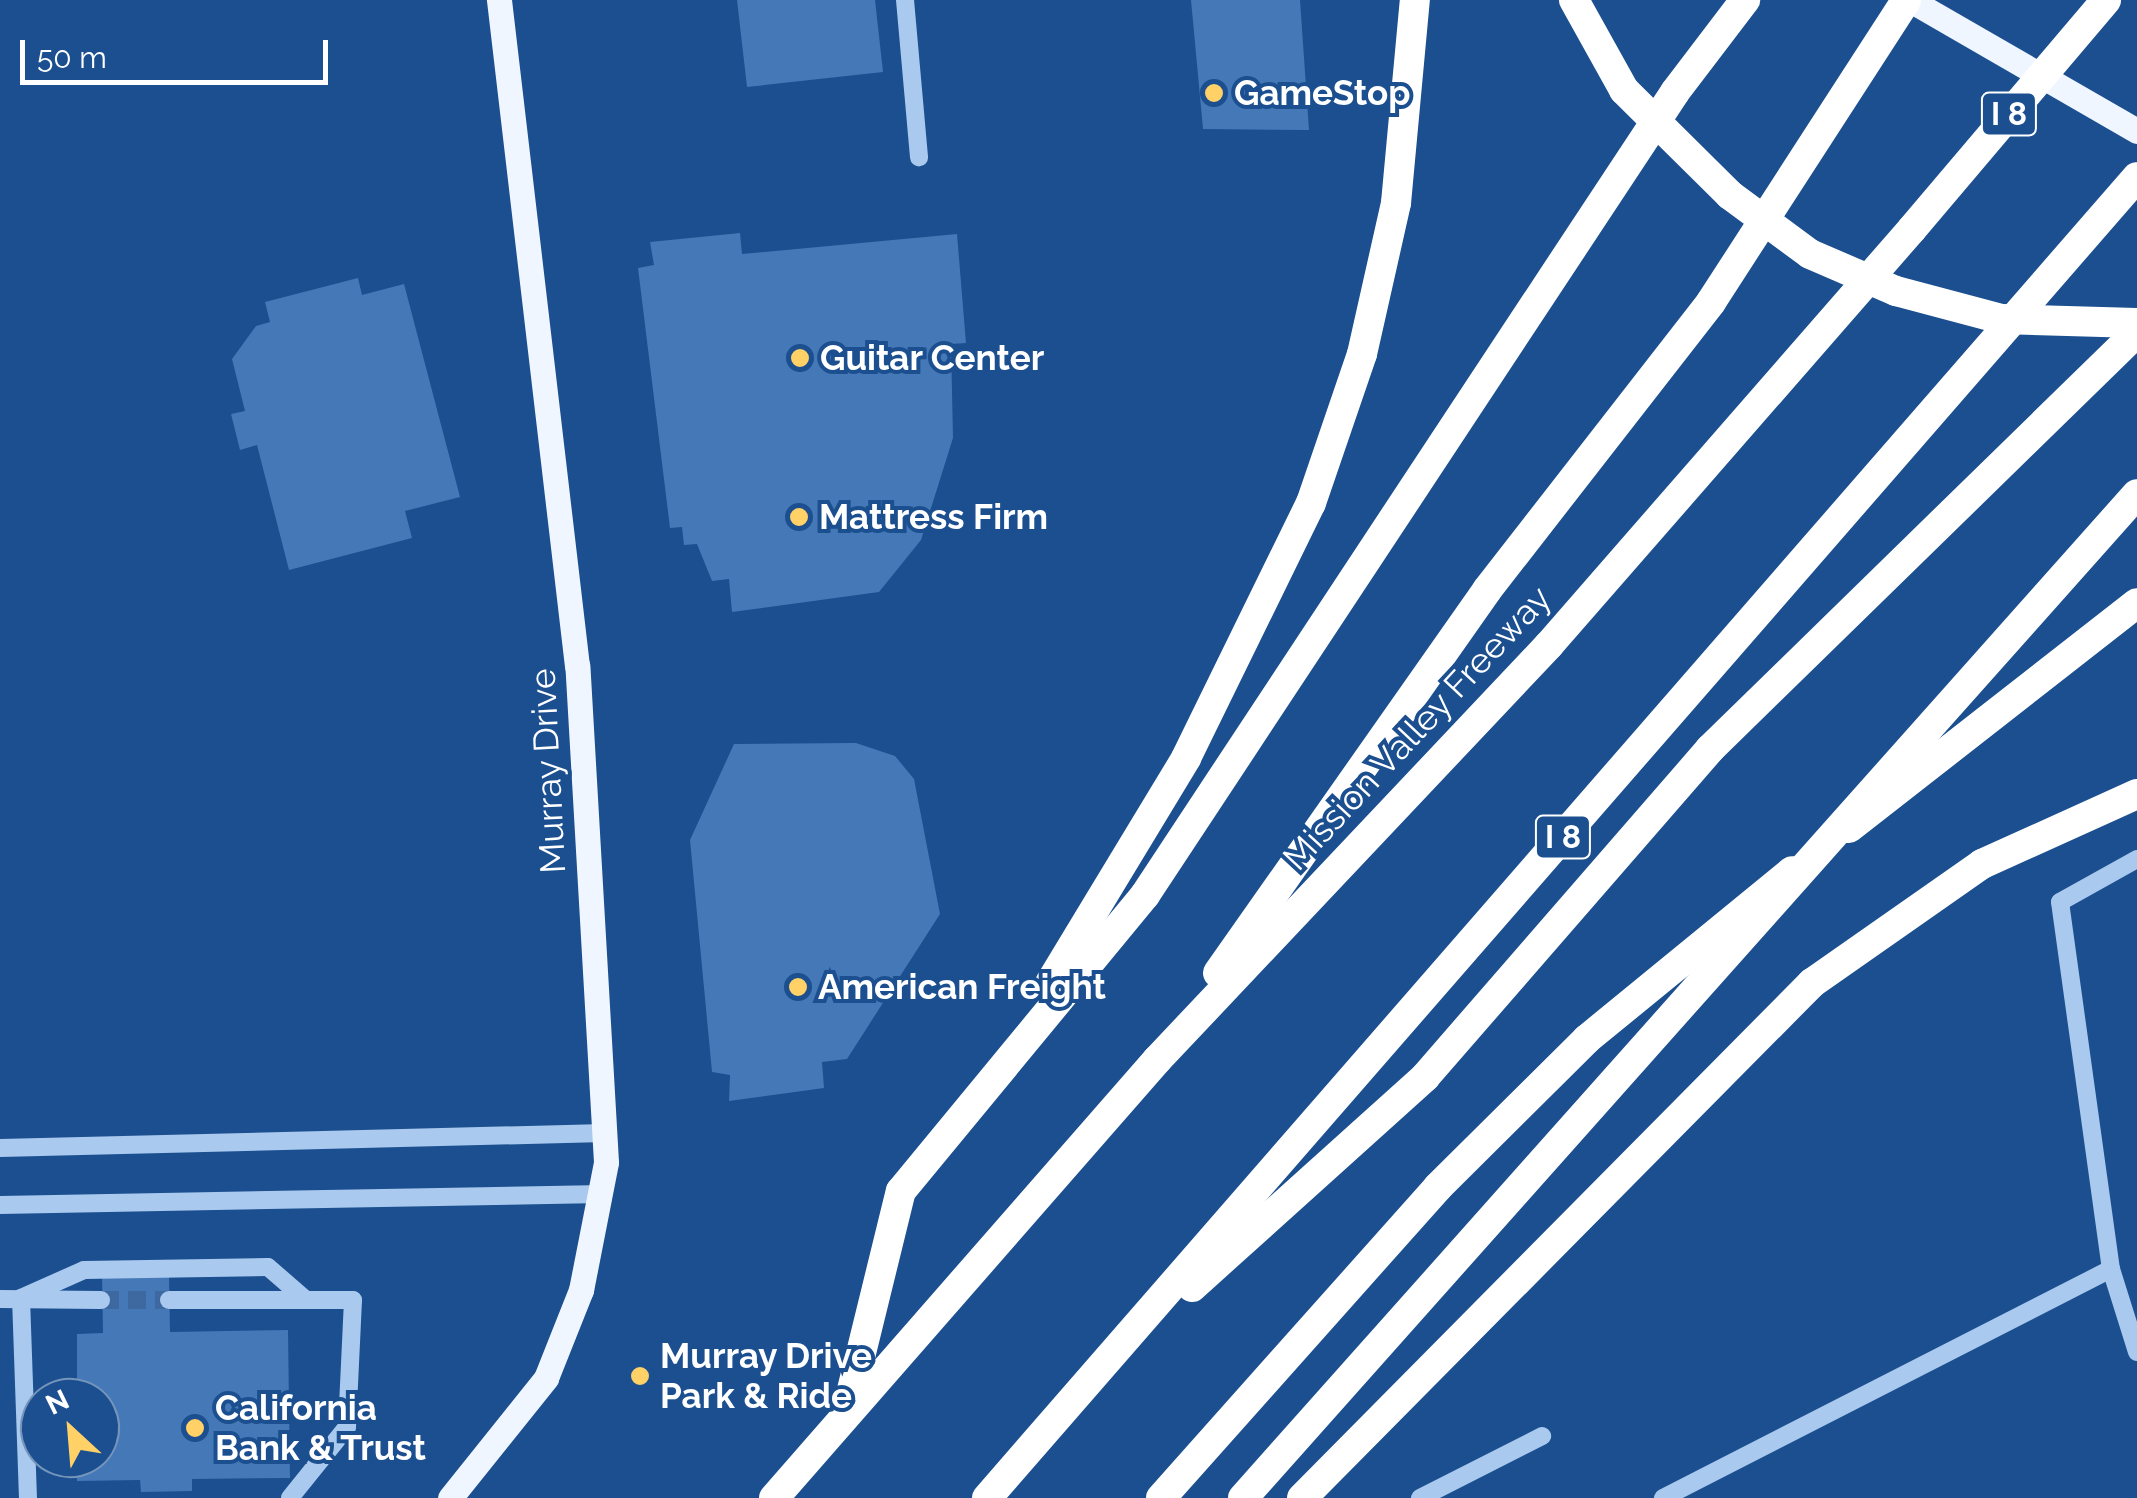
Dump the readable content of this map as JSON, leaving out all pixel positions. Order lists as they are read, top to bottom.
{
  "streets": {
    "highway": ["I 8", "Mission Valley Freeway"],
    "main road": ["Murray Drive"]
  },
  "places": [
    "GameStop",
    "Guitar Center",
    "Mattress Firm",
    "American Freight",
    "Murray Drive Park & Ride",
    "California Bank & Trust"
  ],
  "scale_bar": "50 m",
  "north": "top left"
}
